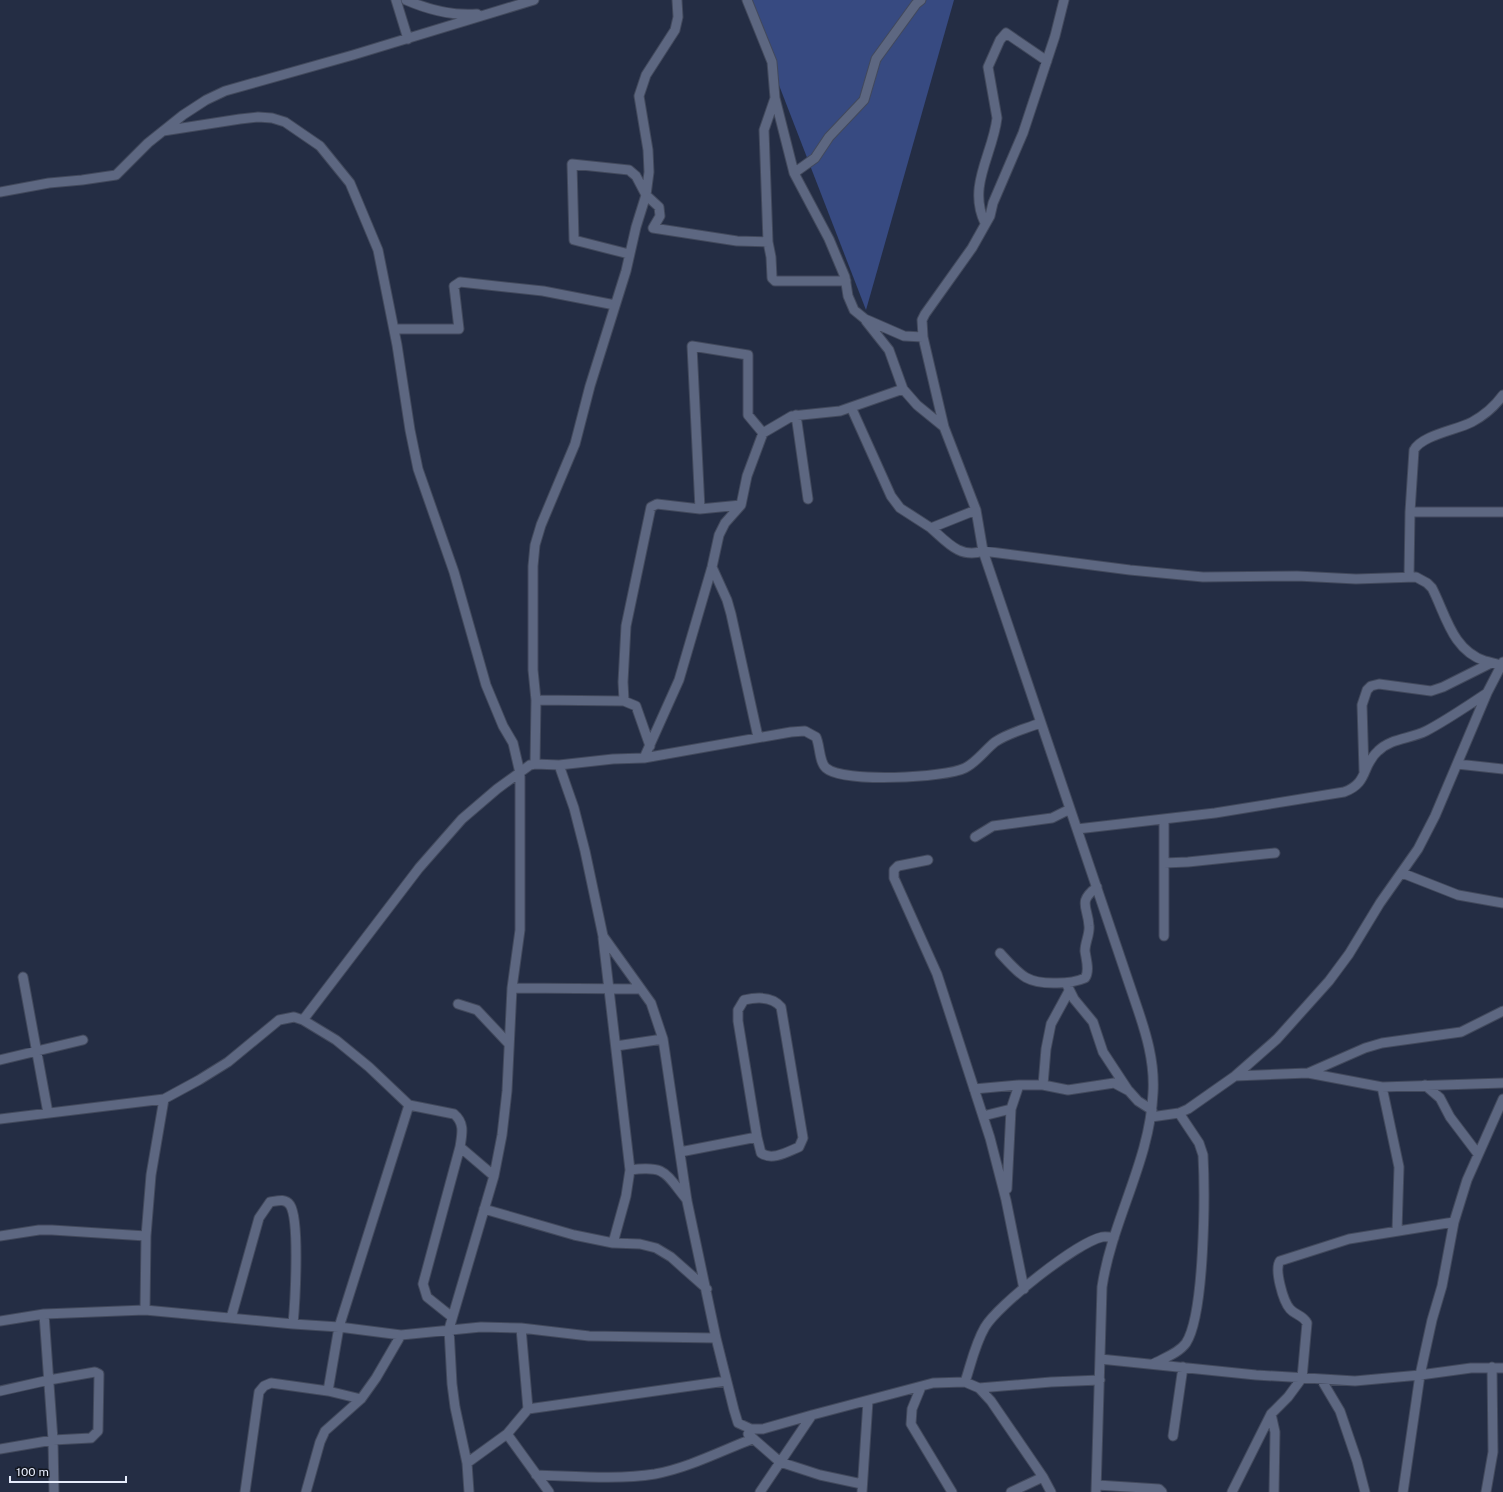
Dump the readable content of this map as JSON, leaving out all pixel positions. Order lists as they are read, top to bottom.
{
  "scale_bar": "100 m"
}
